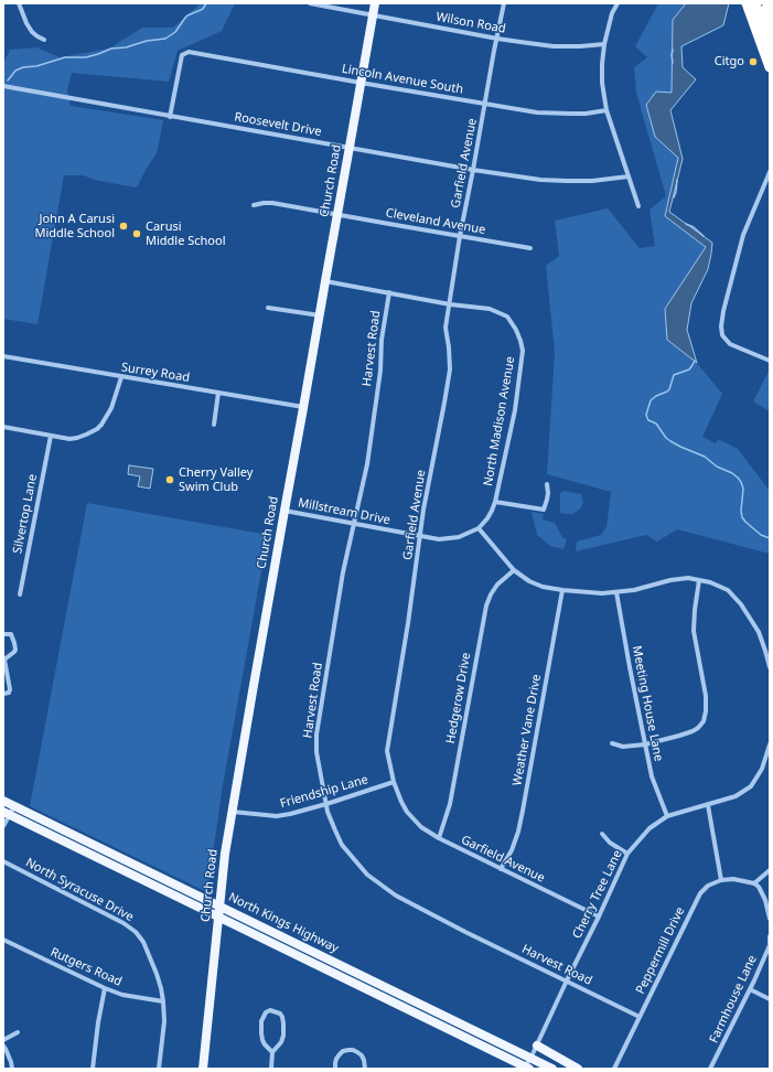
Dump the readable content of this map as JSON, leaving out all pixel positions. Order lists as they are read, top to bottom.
{
  "streets": {
    "main road": ["Church Road", "North Kings Highway"],
    "street": [
      "Wilson Road",
      "Lincoln Avenue South",
      "Roosevelt Drive",
      "Garfield Avenue",
      "Cleveland Avenue",
      "Harvest Road",
      "Surrey Road",
      "North Madison Avenue",
      "Millstream Drive",
      "Silvertop Lane",
      "Hedgerow Drive",
      "Meeting House Lane",
      "Weather Vane Drive",
      "Friendship Lane",
      "North Syracuse Drive",
      "Cherry Tree Lane",
      "Peppermill Drive",
      "Rutgers Road",
      "Farmhouse Lane"
    ]
  },
  "crossings": [
    ["Wilson Road", "Garfield Avenue"],
    ["Wilson Road", "Church Road"],
    ["Lincoln Avenue South", "Roosevelt Drive"],
    ["Lincoln Avenue South", "Garfield Avenue"],
    ["Lincoln Avenue South", "Church Road"],
    ["Roosevelt Drive", "Garfield Avenue"],
    ["Roosevelt Drive", "Church Road"],
    ["Garfield Avenue", "Cleveland Avenue"],
    ["Garfield Avenue", "North Madison Avenue"],
    ["Garfield Avenue", "Millstream Drive"],
    ["Garfield Avenue", "Hedgerow Drive"],
    ["Garfield Avenue", "Weather Vane Drive"],
    ["Garfield Avenue", "Friendship Lane"],
    ["Garfield Avenue", "Cherry Tree Lane"],
    ["Church Road", "Cleveland Avenue"],
    ["Church Road", "Surrey Road"],
    ["Church Road", "North Madison Avenue"],
    ["Church Road", "Millstream Drive"],
    ["Church Road", "Friendship Lane"],
    ["Church Road", "North Kings Highway"],
    ["Harvest Road", "North Madison Avenue"],
    ["Harvest Road", "Millstream Drive"],
    ["Harvest Road", "Friendship Lane"],
    ["Harvest Road", "Cherry Tree Lane"],
    ["Harvest Road", "Peppermill Drive"],
    ["North Madison Avenue", "Millstream Drive"],
    ["Meeting House Lane", "Cherry Tree Lane"],
    ["North Syracuse Drive", "Rutgers Road"],
    ["Cherry Tree Lane", "North Kings Highway"]
  ],
  "places": [
    "Citgo",
    "John A Carusi Middle School",
    "Carusi Middle School",
    "Cherry Valley Swim Club"
  ]
}
